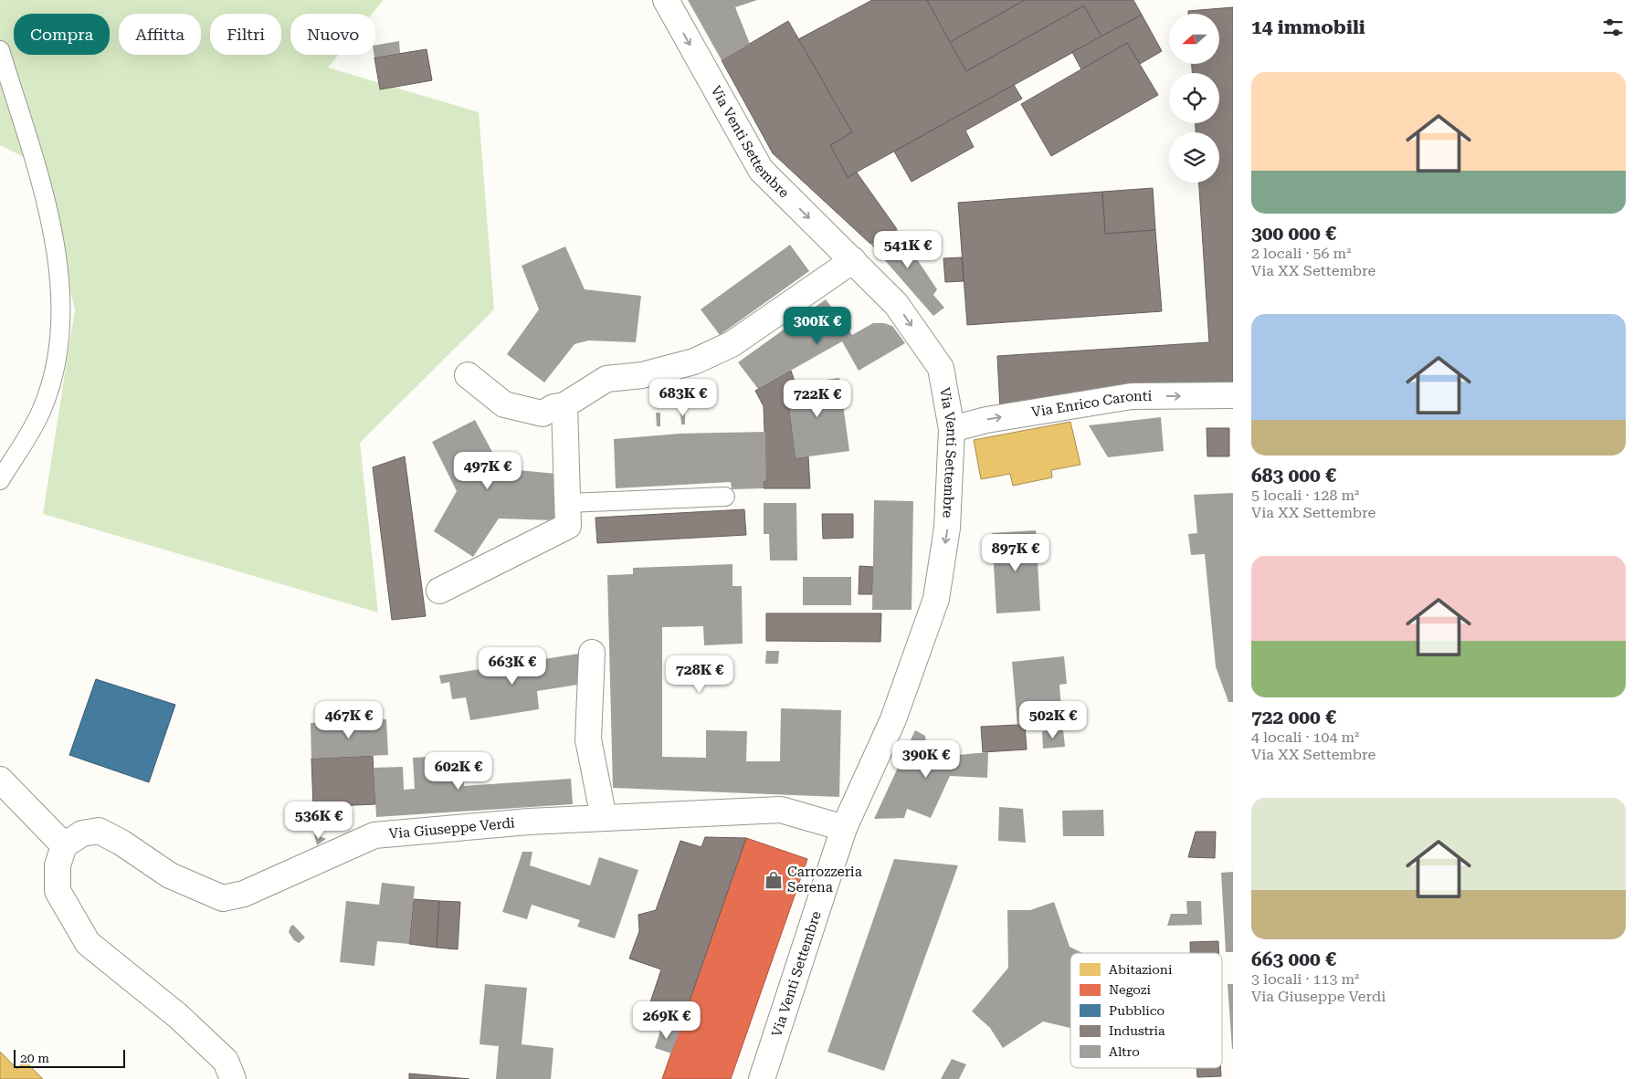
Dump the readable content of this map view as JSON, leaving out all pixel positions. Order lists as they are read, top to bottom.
{
  "streets": {
    "street": ["Via Venti Settembre", "Via Enrico Caronti", "Via Giuseppe Verdi"]
  },
  "crossings": [
    ["Via Venti Settembre", "Via Enrico Caronti"],
    ["Via Venti Settembre", "Via Giuseppe Verdi"]
  ],
  "one_way": ["Via Venti Settembre", "Via Enrico Caronti"],
  "places": {
    "shop": ["Carrozzeria Serena"]
  },
  "legend": [
    "Abitazioni",
    "Negozi",
    "Pubblico",
    "Industria",
    "Altro"
  ],
  "scale_bar": "20 m",
  "north": "left",
  "page": {
    "heading": "14 immobili",
    "chip": [
      "Compra",
      "Affitta",
      "Filtri",
      "Nuovo"
    ],
    "list": [
      {
        "name": "300 000 €",
        "note": "2 locali · 56 m² · Via XX Settembre"
      },
      {
        "name": "683 000 €",
        "note": "5 locali · 128 m² · Via XX Settembre"
      },
      {
        "name": "722 000 €",
        "note": "4 locali · 104 m² · Via XX Settembre"
      },
      {
        "name": "663 000 €",
        "note": "3 locali · 113 m² · Via Giuseppe Verdi"
      }
    ],
    "price": [
      "541K €",
      "300K €",
      "683K €",
      "722K €",
      "497K €",
      "897K €",
      "663K €",
      "728K €",
      "467K €",
      "502K €",
      "390K €",
      "602K €",
      "536K €",
      "269K €"
    ],
    "scale": "20 m"
  }
}
